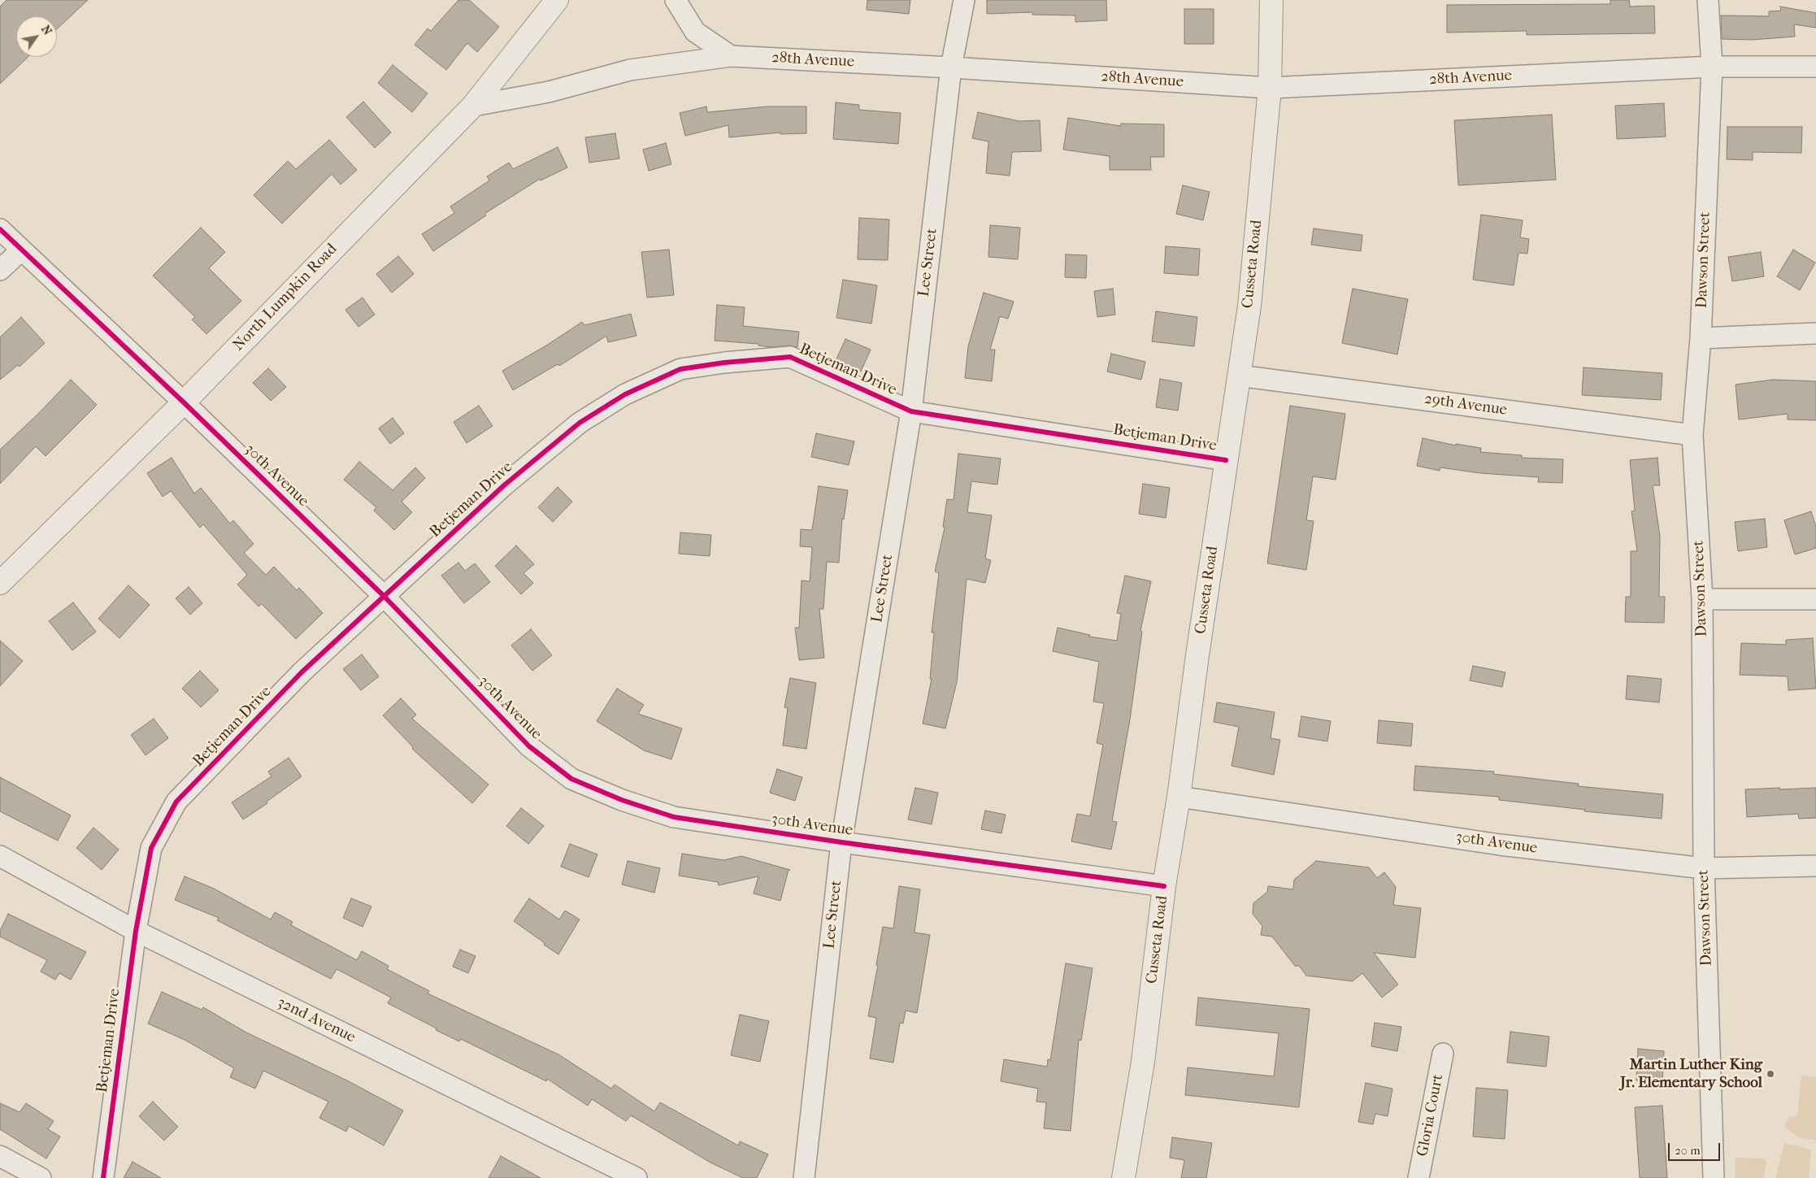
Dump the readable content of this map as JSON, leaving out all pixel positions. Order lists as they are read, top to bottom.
{
  "streets": {
    "street": [
      "28th Avenue",
      "Dawson Street",
      "Lee Street",
      "Cusseta Road",
      "North Lumpkin Road",
      "Betjeman Drive",
      "29th Avenue",
      "30th Avenue",
      "32nd Avenue",
      "Gloria Court"
    ]
  },
  "crossings": [
    ["28th Avenue", "Dawson Street"],
    ["28th Avenue", "Lee Street"],
    ["28th Avenue", "Cusseta Road"],
    ["28th Avenue", "North Lumpkin Road"],
    ["Dawson Street", "29th Avenue"],
    ["Dawson Street", "30th Avenue"],
    ["Lee Street", "Betjeman Drive"],
    ["Lee Street", "30th Avenue"],
    ["Cusseta Road", "Betjeman Drive"],
    ["Cusseta Road", "29th Avenue"],
    ["Cusseta Road", "30th Avenue"],
    ["North Lumpkin Road", "30th Avenue"],
    ["Betjeman Drive", "30th Avenue"],
    ["Betjeman Drive", "32nd Avenue"]
  ],
  "places": ["Martin Luther King Jr. Elementary School"],
  "scale_bar": "20 m",
  "north": "top right"
}
